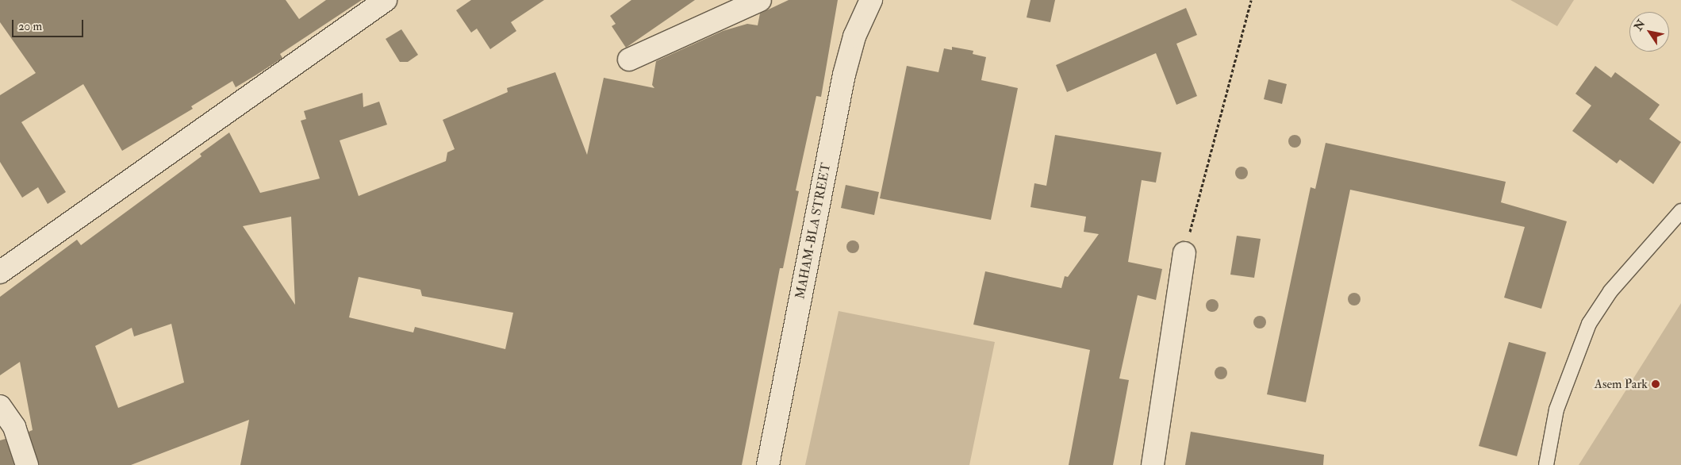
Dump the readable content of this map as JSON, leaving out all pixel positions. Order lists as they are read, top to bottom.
{
  "streets": {
    "street": ["MAHAM-BLA STREET"]
  },
  "places": ["Asem Park"],
  "scale_bar": "20 m",
  "north": "top left"
}
